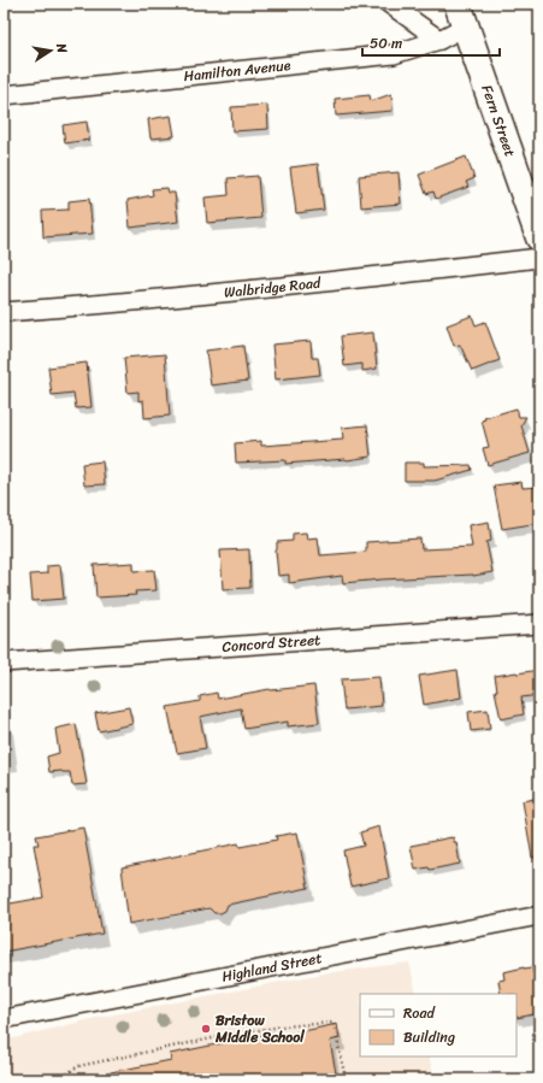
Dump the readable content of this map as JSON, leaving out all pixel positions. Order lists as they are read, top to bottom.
{
  "streets": {
    "street": [
      "Hamilton Avenue",
      "Fern Street",
      "Walbridge Road",
      "Concord Street",
      "Highland Street"
    ]
  },
  "crossings": [
    ["Hamilton Avenue", "Fern Street"]
  ],
  "places": ["Bristow Middle School"],
  "legend": ["Road", "Building"],
  "scale_bar": "50 m",
  "north": "right"
}
